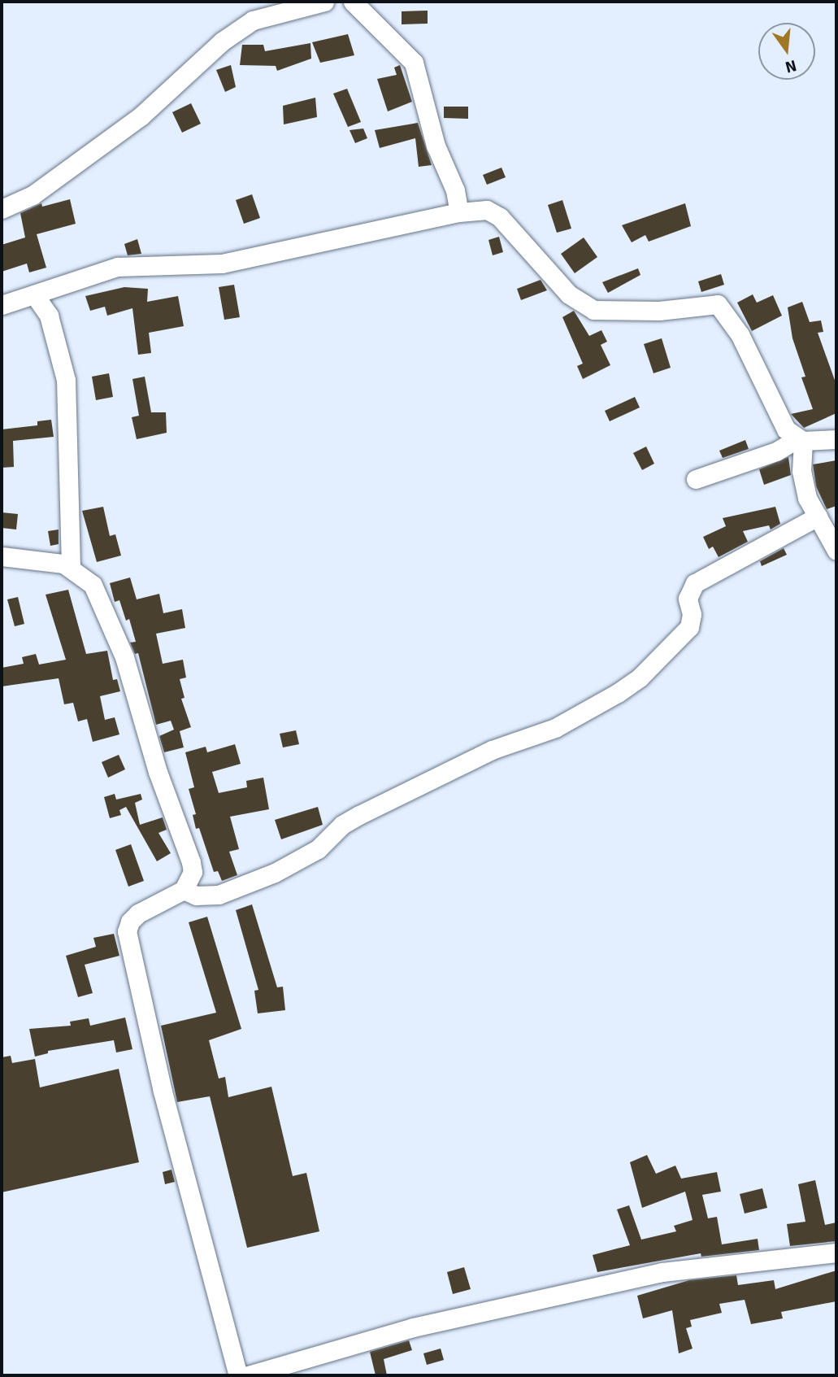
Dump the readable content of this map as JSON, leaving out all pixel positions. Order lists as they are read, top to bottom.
{
  "north": "bottom"
}
